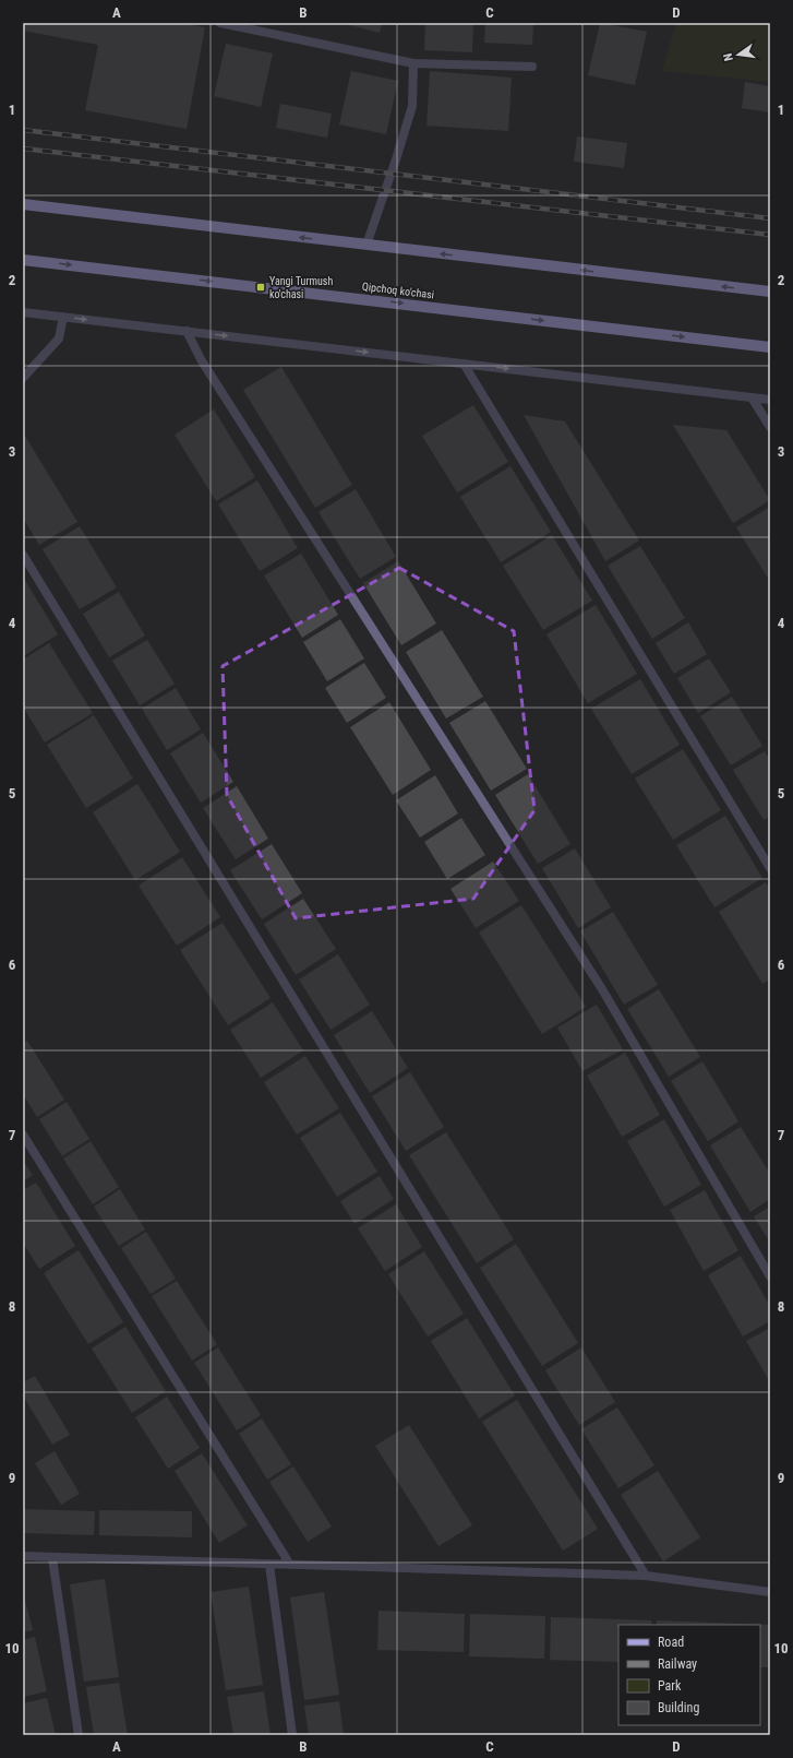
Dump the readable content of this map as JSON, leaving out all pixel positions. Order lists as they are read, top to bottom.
{
  "streets": {
    "main road": ["Qipchoq ko'chasi"]
  },
  "places": {
    "transit": ["Yangi Turmush ko'chasi"]
  },
  "legend": [
    "Road",
    "Railway",
    "Park",
    "Building"
  ],
  "north": "left",
  "grid": {
    "columns": [
      "A",
      "B",
      "C",
      "D"
    ],
    "rows": [
      "1",
      "2",
      "3",
      "4",
      "5",
      "6",
      "7",
      "8",
      "9",
      "10"
    ]
  }
}
